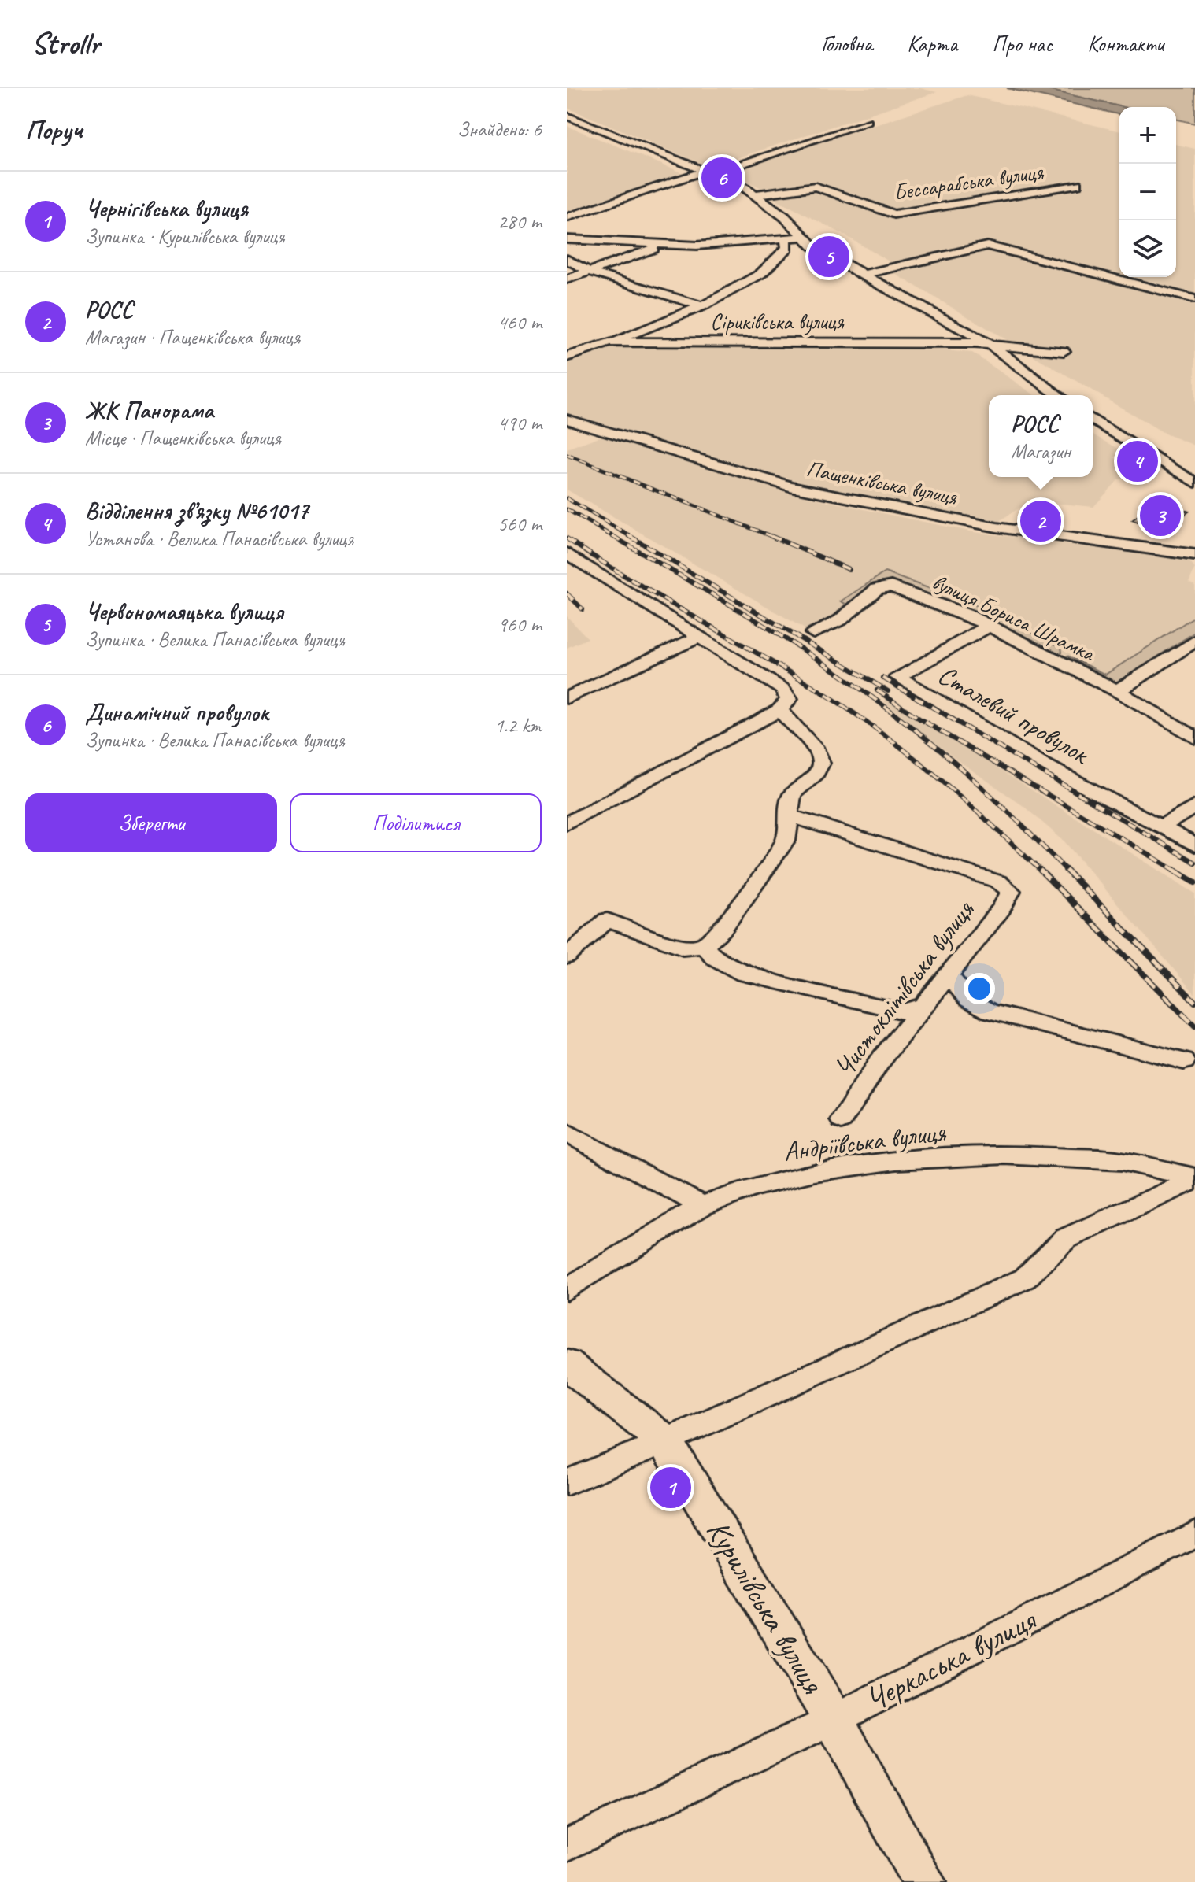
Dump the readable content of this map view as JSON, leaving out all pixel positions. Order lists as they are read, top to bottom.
{
  "streets": {
    "main road": ["Курилівська вулиця"],
    "street": [
      "Бессарабська вулиця",
      "Сіриківська вулиця",
      "Пащенківська вулиця",
      "вулиця Бориса Шрамка",
      "Сталевий провулок",
      "Чистоклітівська вулиця",
      "Андріївська вулиця",
      "Черкаська вулиця"
    ]
  },
  "crossings": [
    ["вулиця Бориса Шрамка", "Сталевий провулок"],
    ["Курилівська вулиця", "Черкаська вулиця"]
  ],
  "page": {
    "header": "Strollr",
    "nav": [
      "Головна",
      "Карта",
      "Про нас",
      "Контакти"
    ],
    "heading": ["Поруч", "Знайдено: 6"],
    "map_buttons": ["+", "−"],
    "pins": [
      "6",
      "5",
      "4",
      "3",
      "2",
      "1"
    ],
    "list": [
      {
        "mark": "1",
        "name": "Чернігівська вулиця",
        "note": "Зупинка · Курилівська вулиця",
        "value": "280 m"
      },
      {
        "mark": "2",
        "name": "РОСС",
        "note": "Магазин · Пащенківська вулиця",
        "value": "460 m"
      },
      {
        "mark": "3",
        "name": "ЖК Панорама",
        "note": "Місце · Пащенківська вулиця",
        "value": "490 m"
      },
      {
        "mark": "4",
        "name": "Відділення зв’язку №61017",
        "note": "Установа · Велика Панасівська вулиця",
        "value": "560 m"
      },
      {
        "mark": "5",
        "name": "Червономаяцька вулиця",
        "note": "Зупинка · Велика Панасівська вулиця",
        "value": "960 m"
      },
      {
        "mark": "6",
        "name": "Динамічний провулок",
        "note": "Зупинка · Велика Панасівська вулиця",
        "value": "1.2 km"
      }
    ],
    "popup": ["РОСС", "Магазин"],
    "buttons": ["Зберегти", "Поділитися"]
  }
}
